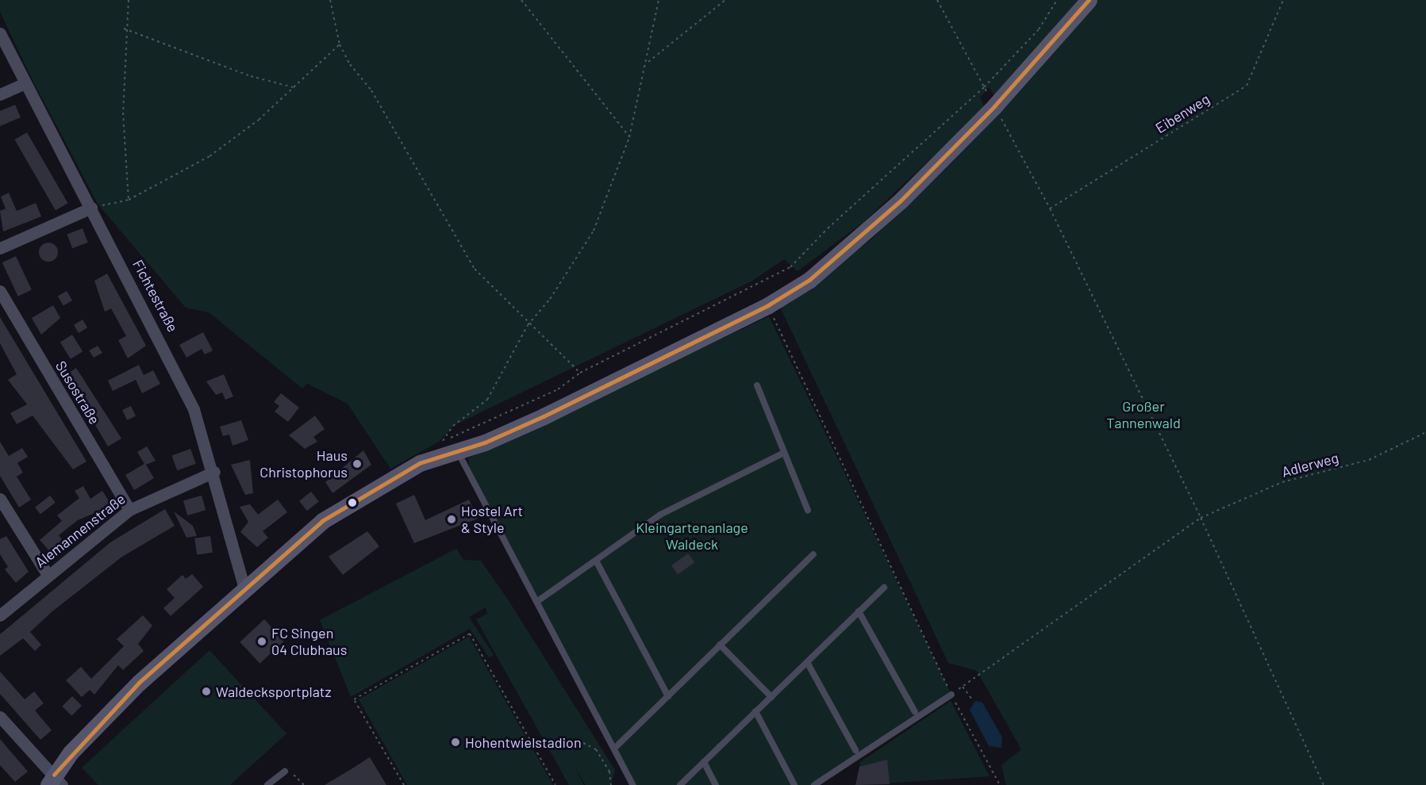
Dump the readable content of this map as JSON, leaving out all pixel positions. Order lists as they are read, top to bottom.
{
  "streets": {
    "street": ["Fichtestraße", "Susostraße", "Alemannenstraße"],
    "path": ["Eibenweg", "Adlerweg"]
  },
  "crossings": [
    ["Eibenweg", "Adlerweg"],
    ["Fichtestraße", "Alemannenstraße"],
    ["Susostraße", "Alemannenstraße"]
  ],
  "parks": ["Großer Tannenwald", "Kleingartenanlage Waldeck"],
  "places": [
    "Haus Christophorus",
    "Hostel Art & Style",
    "FC Singen 04 Clubhaus",
    "Waldecksportplatz",
    "Hohentwielstadion"
  ]
}
